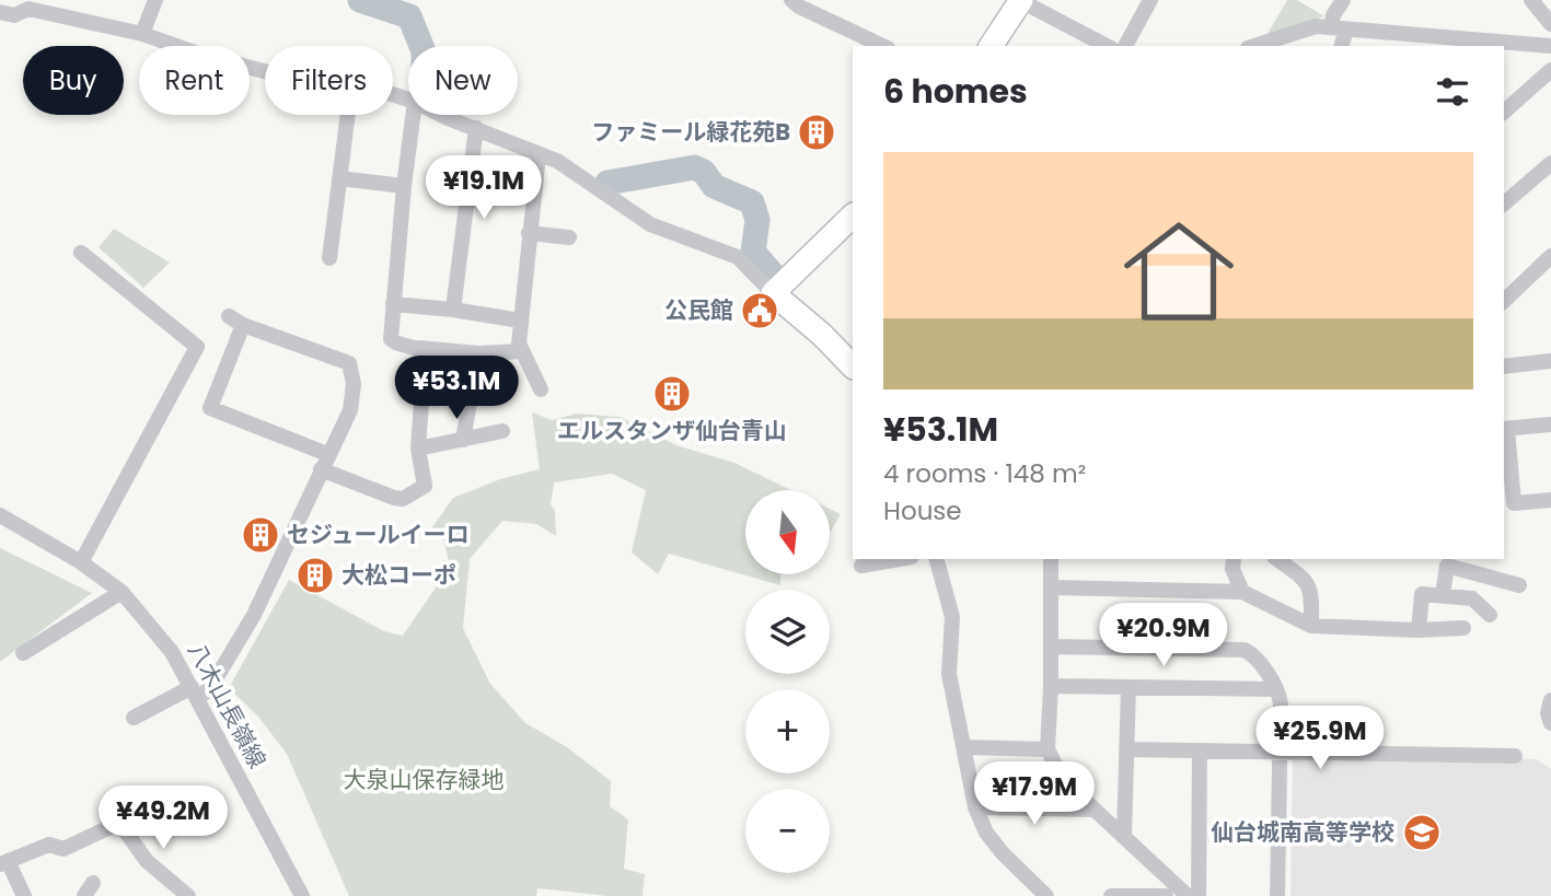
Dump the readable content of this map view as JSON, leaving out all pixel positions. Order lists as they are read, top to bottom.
{
  "streets": {
    "street": ["八木山長嶺線"]
  },
  "parks": ["大泉山保存緑地"],
  "places": {
    "building": [
      "ファミール緑花苑B",
      "エルスタンザ仙台青山",
      "セジュールイーロ",
      "大松コーポ"
    ],
    "public building": ["公民館"],
    "school or university": ["仙台城南高等学校"]
  },
  "north": "bottom",
  "page": {
    "chip": [
      "Buy",
      "Rent",
      "Filters",
      "New"
    ],
    "heading": "6 homes",
    "list": [
      {
        "name": "¥53.1M",
        "note": "4 rooms · 148 m² · House"
      }
    ],
    "price": [
      "¥19.1M",
      "¥53.1M",
      "¥20.9M",
      "¥25.9M",
      "¥17.9M",
      "¥49.2M"
    ],
    "map_buttons": ["+", "−"]
  }
}
